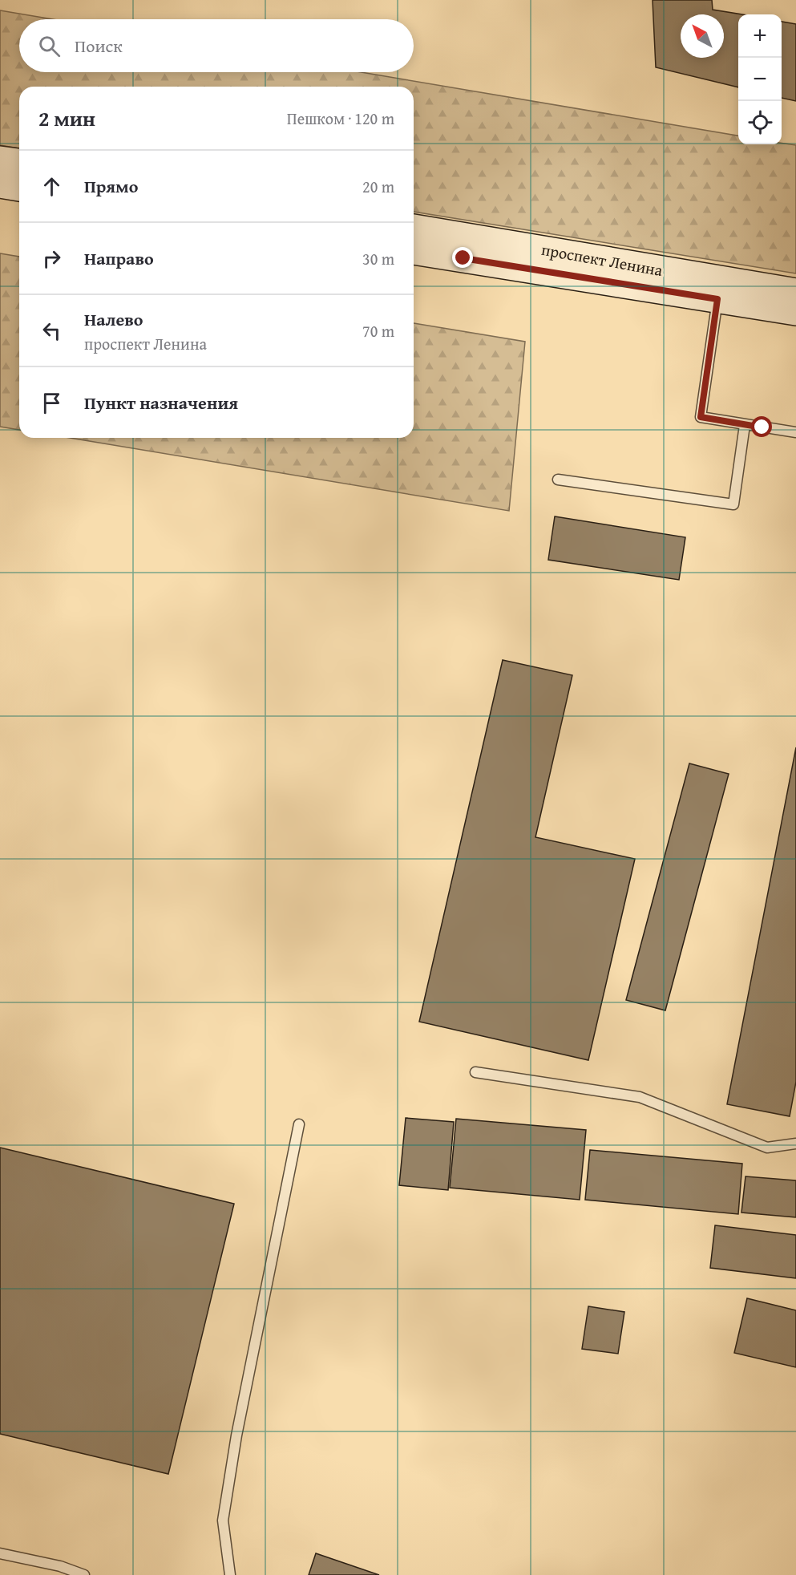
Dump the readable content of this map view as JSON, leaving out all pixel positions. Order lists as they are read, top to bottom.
{
  "streets": {
    "main road": ["проспект Ленина"]
  },
  "north": "top left",
  "page": {
    "map_buttons": ["+", "−"],
    "search": "Поиск",
    "heading": ["2 мин", "Пешком · 120 m"],
    "list": [
      ["Прямо", "20 m"],
      ["Направо", "30 m"],
      ["Налево", "проспект Ленина", "70 m"],
      "Пункт назначения"
    ]
  }
}
